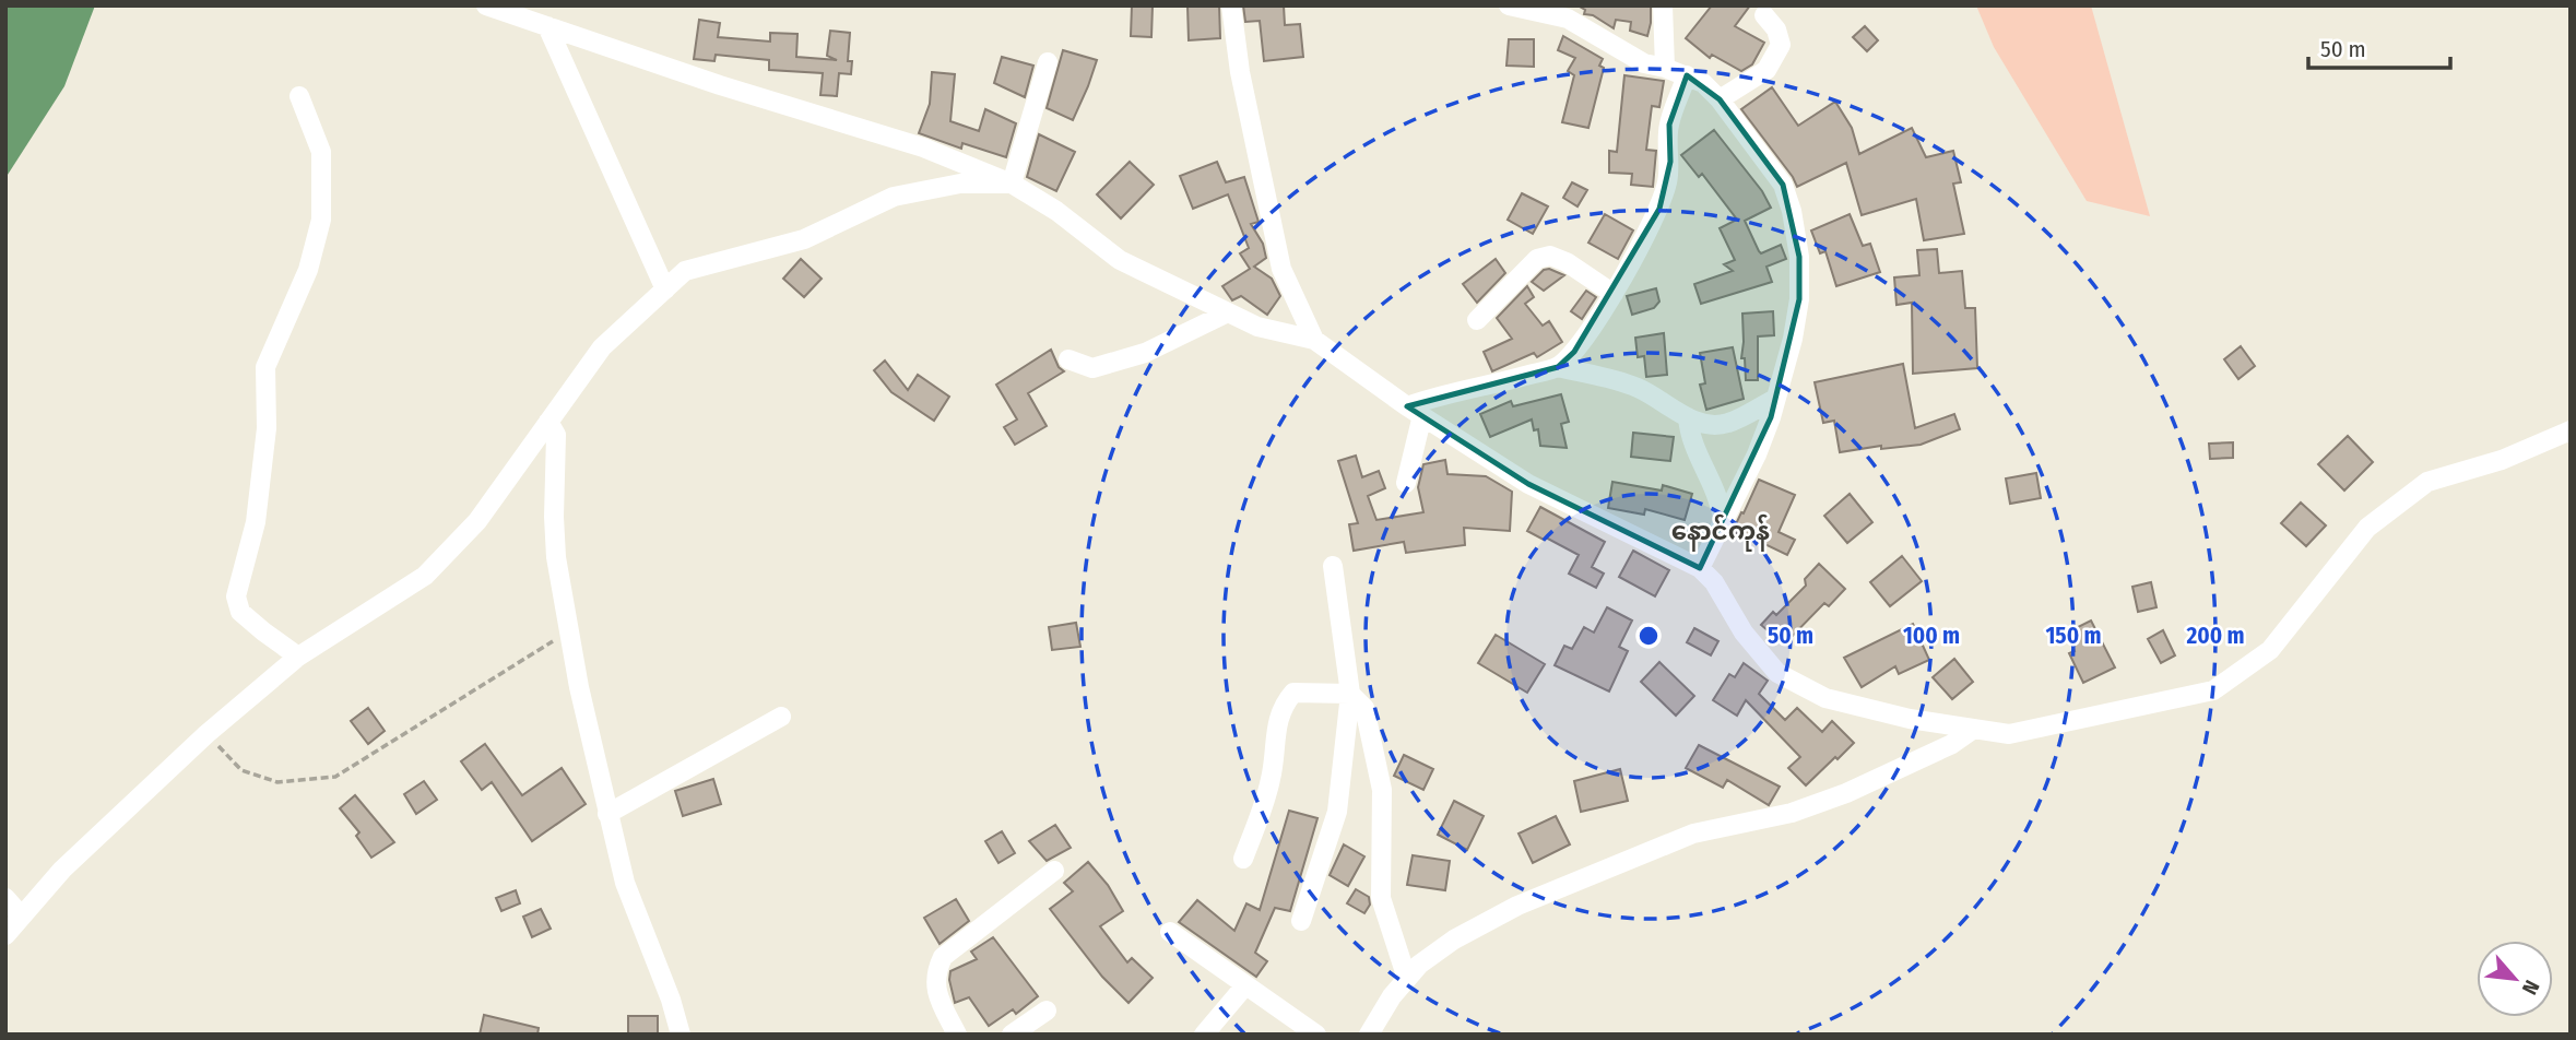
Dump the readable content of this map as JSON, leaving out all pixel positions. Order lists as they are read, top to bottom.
{
  "districts": ["နောင်ကုန်"],
  "scale_bar": "50 m",
  "north": "bottom right",
  "rings": [
    "50 m",
    "100 m",
    "150 m",
    "200 m"
  ]
}
